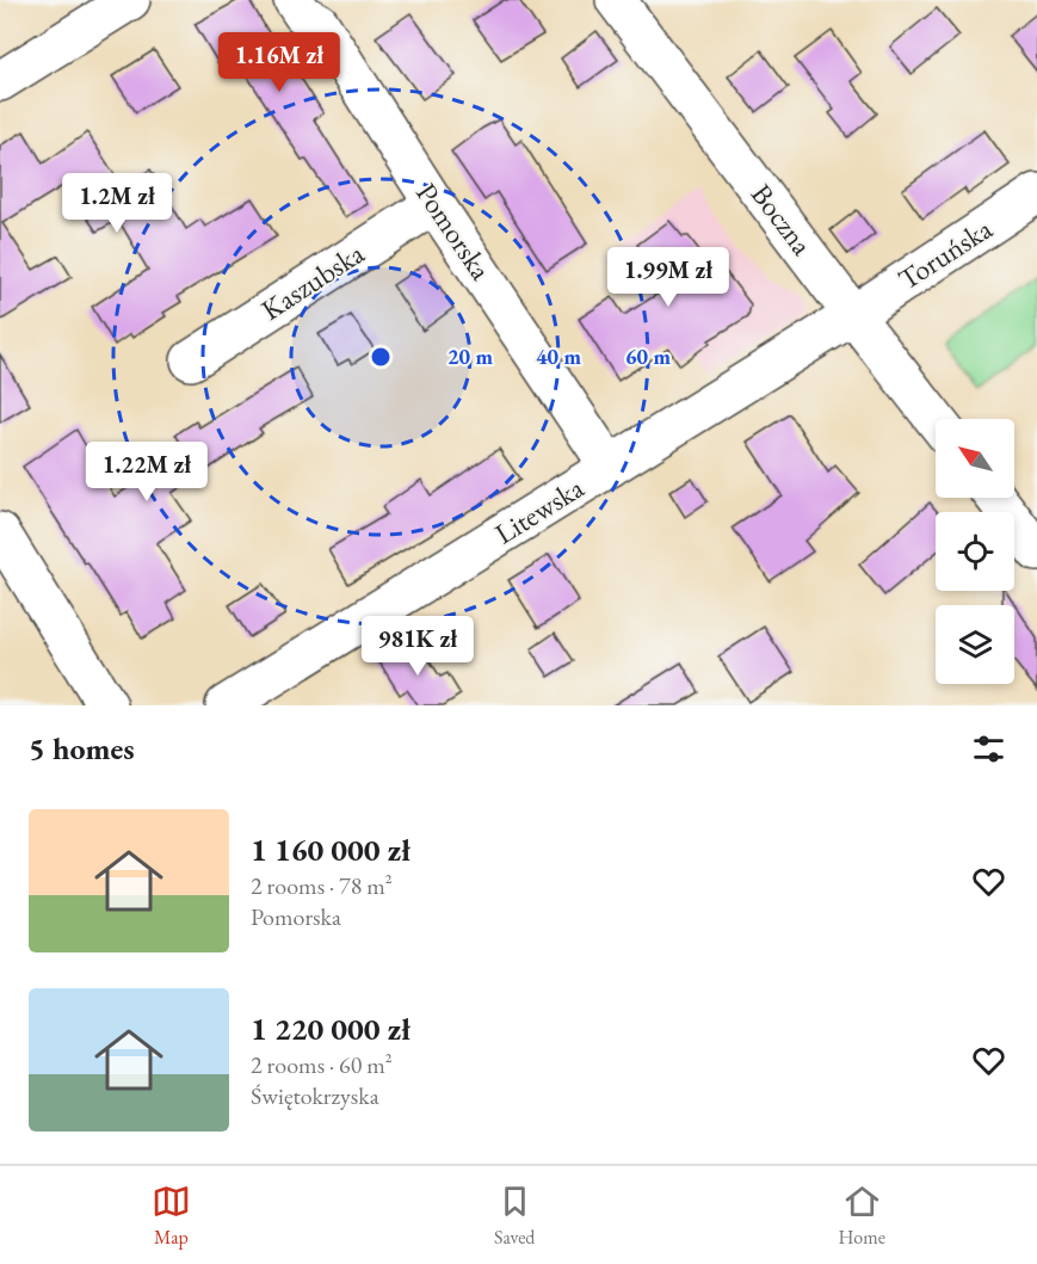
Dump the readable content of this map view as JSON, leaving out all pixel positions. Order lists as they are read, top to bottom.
{
  "streets": {
    "street": [
      "Boczna",
      "Pomorska",
      "Toruńska",
      "Kaszubska",
      "Litewska"
    ]
  },
  "crossings": [
    ["Boczna", "Toruńska"],
    ["Boczna", "Litewska"],
    ["Pomorska", "Kaszubska"],
    ["Pomorska", "Litewska"],
    ["Toruńska", "Litewska"]
  ],
  "north": "top left",
  "page": {
    "price": [
      "1.16M zł",
      "1.2M zł",
      "1.99M zł",
      "1.22M zł",
      "981K zł"
    ],
    "heading": "5 homes",
    "list": [
      {
        "name": "1 160 000 zł",
        "note": "2 rooms · 78 m² · Pomorska"
      },
      {
        "name": "1 220 000 zł",
        "note": "2 rooms · 60 m² · Świętokrzyska"
      }
    ],
    "tabs": ["Map", "Saved", "Home"]
  },
  "rings": ["20 m", "40 m", "60 m"]
}
